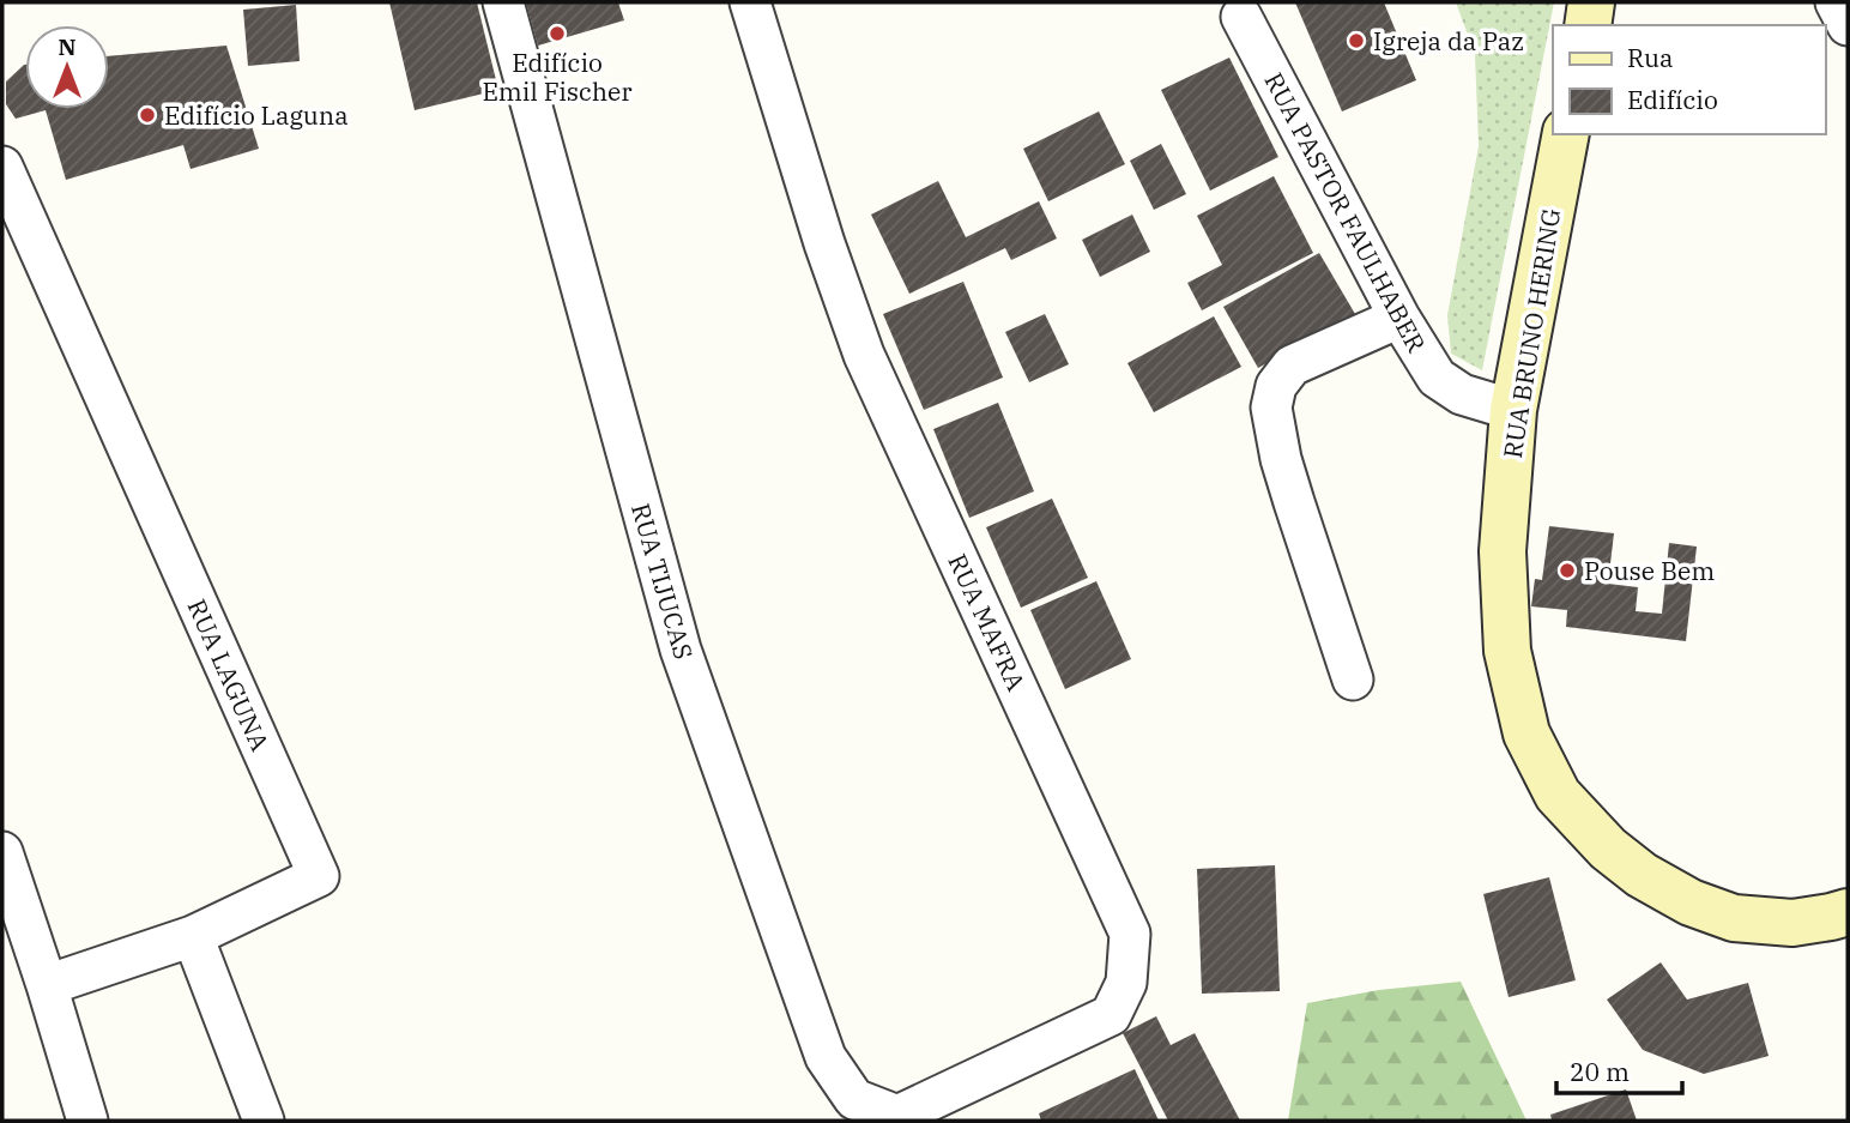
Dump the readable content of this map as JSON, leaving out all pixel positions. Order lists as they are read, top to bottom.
{
  "streets": {
    "street": [
      "RUA PASTOR FAULHABER",
      "RUA BRUNO HERING",
      "RUA TIJUCAS",
      "RUA MAFRA",
      "RUA LAGUNA"
    ]
  },
  "crossings": [
    ["RUA PASTOR FAULHABER", "RUA BRUNO HERING"],
    ["RUA TIJUCAS", "RUA MAFRA"]
  ],
  "places": [
    "Edifício Emil Fischer",
    "Igreja da Paz",
    "Edifício Laguna",
    "Pouse Bem"
  ],
  "legend": ["Rua", "Edifício"],
  "scale_bar": "20 m",
  "north": "top"
}
